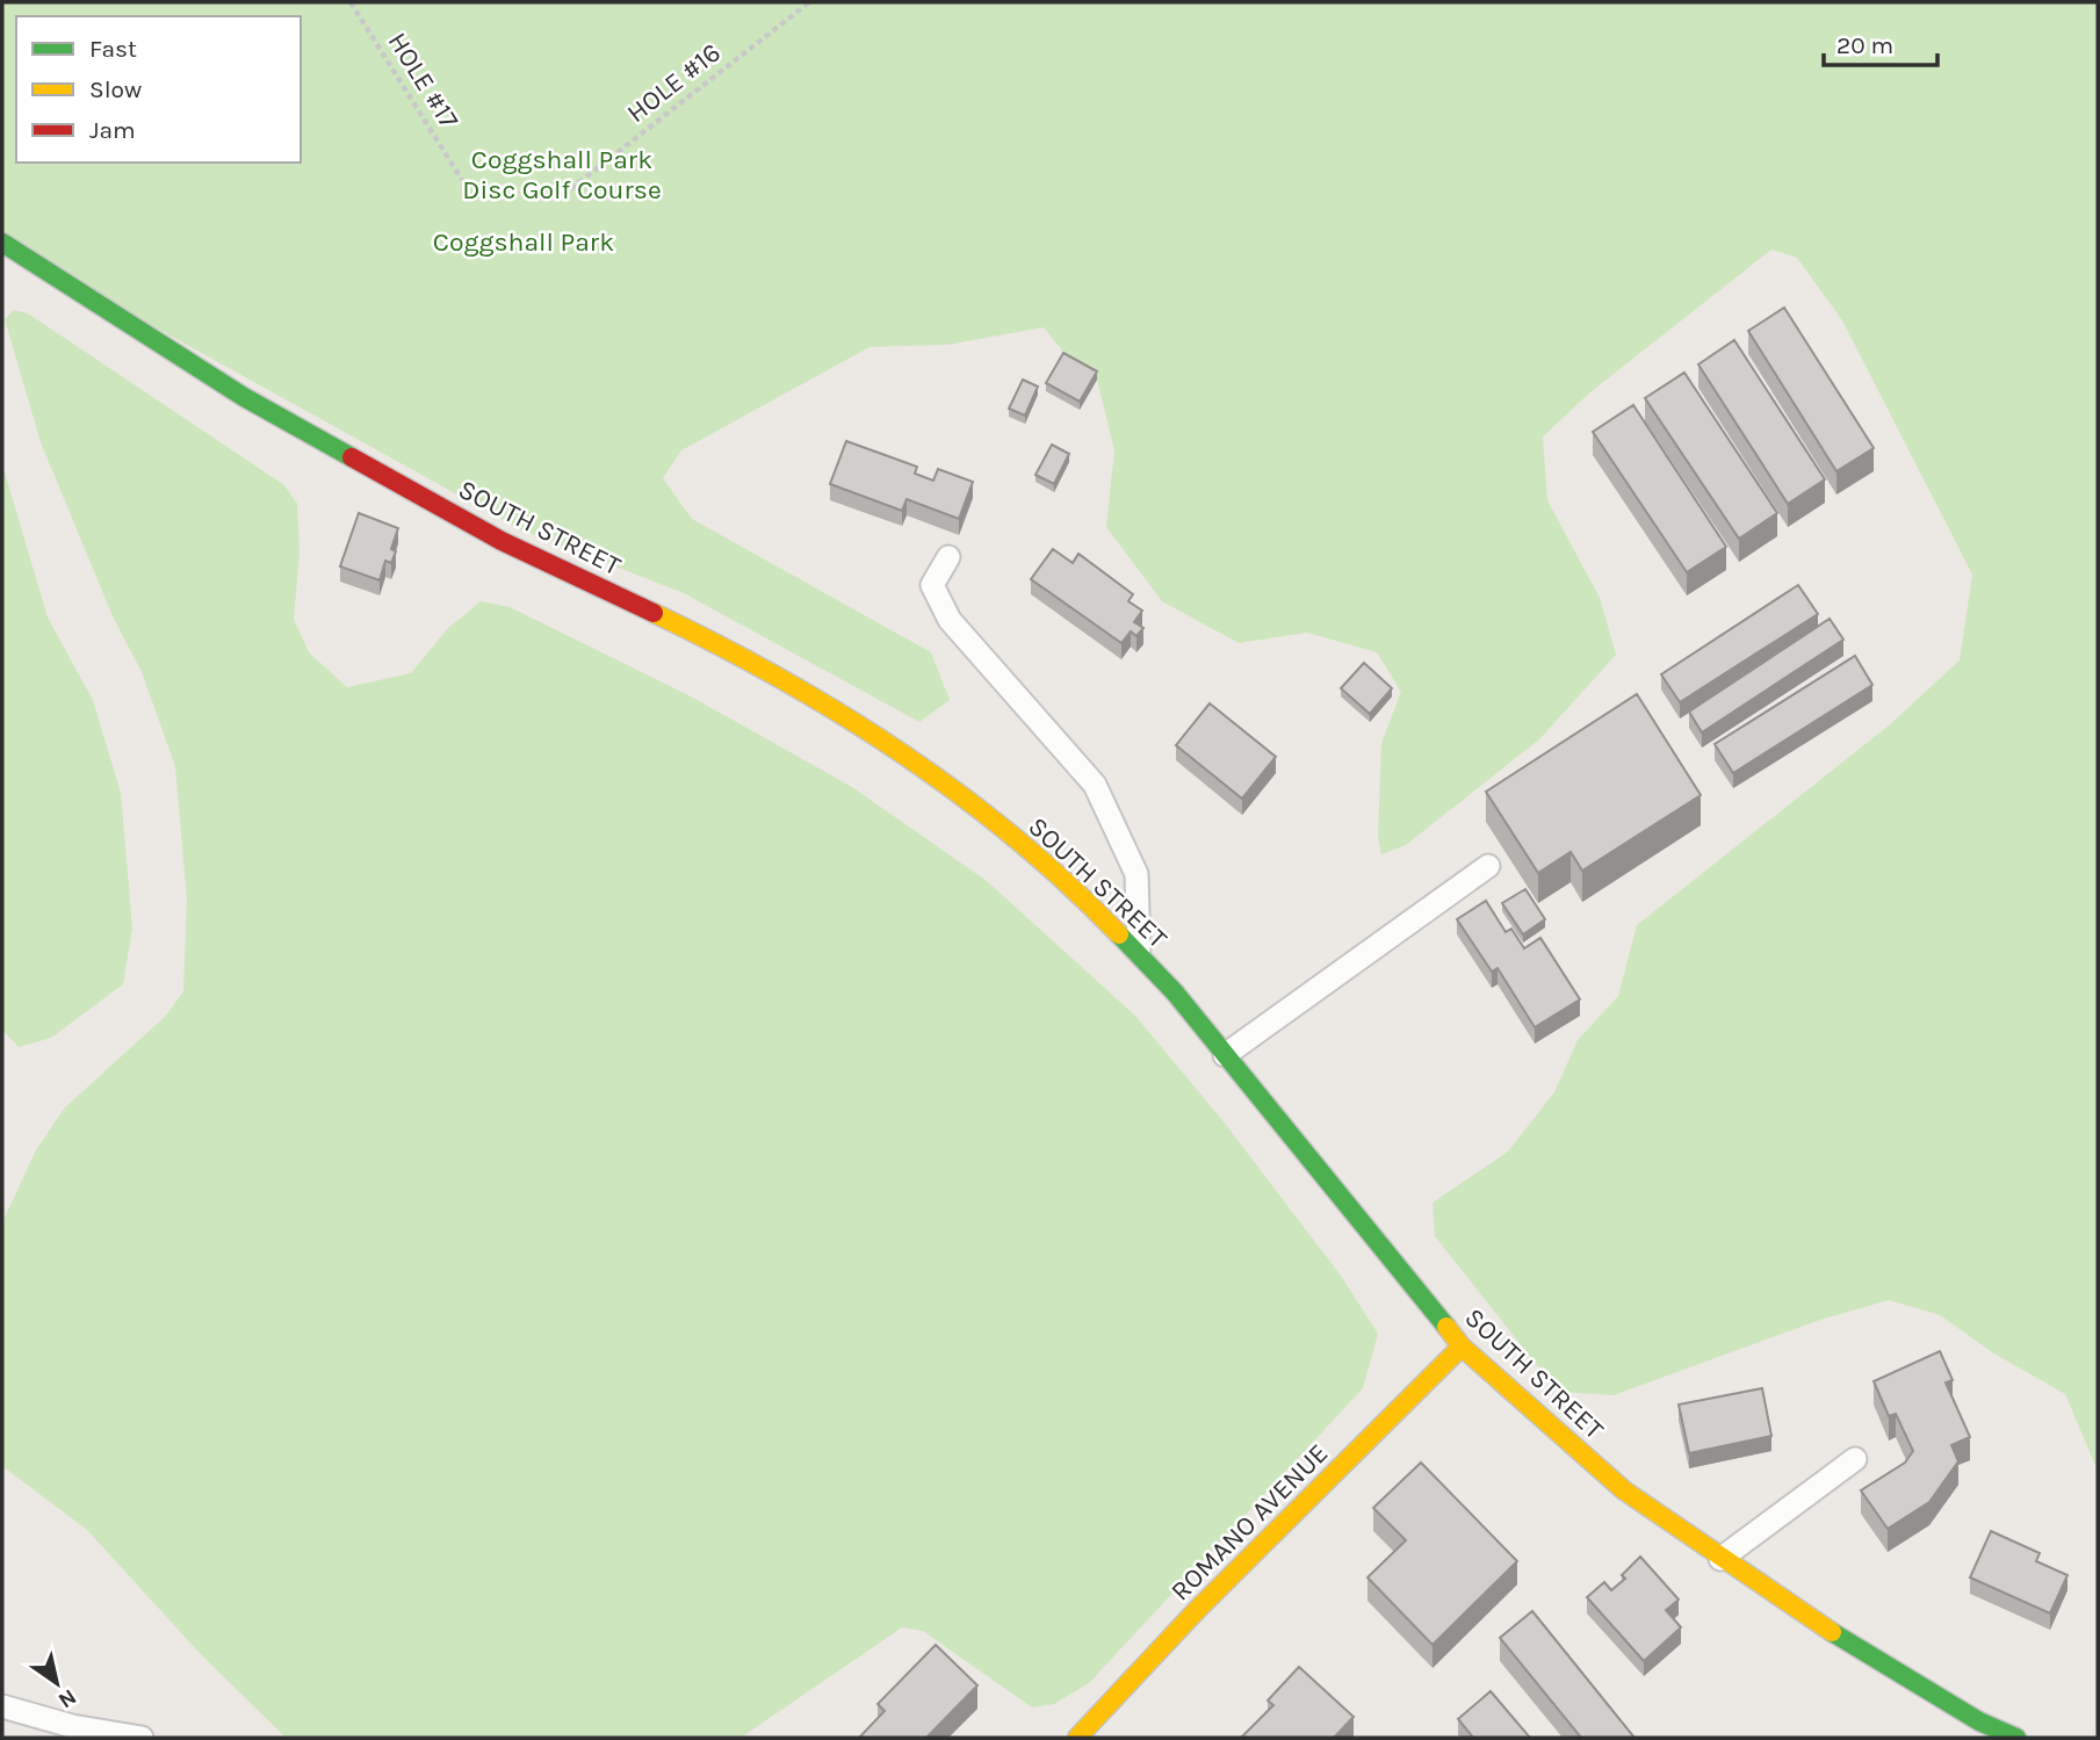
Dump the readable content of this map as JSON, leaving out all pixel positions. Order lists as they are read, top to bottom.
{
  "streets": {
    "main road": ["SOUTH STREET", "ROMANO AVENUE"],
    "path": ["HOLE #17", "HOLE #16"]
  },
  "crossings": [
    ["SOUTH STREET", "ROMANO AVENUE"]
  ],
  "parks": ["Coggshall Park Disc Golf Course", "Coggshall Park"],
  "legend": ["Fast", "Slow", "Jam"],
  "scale_bar": "20 m",
  "north": "bottom right"
}
